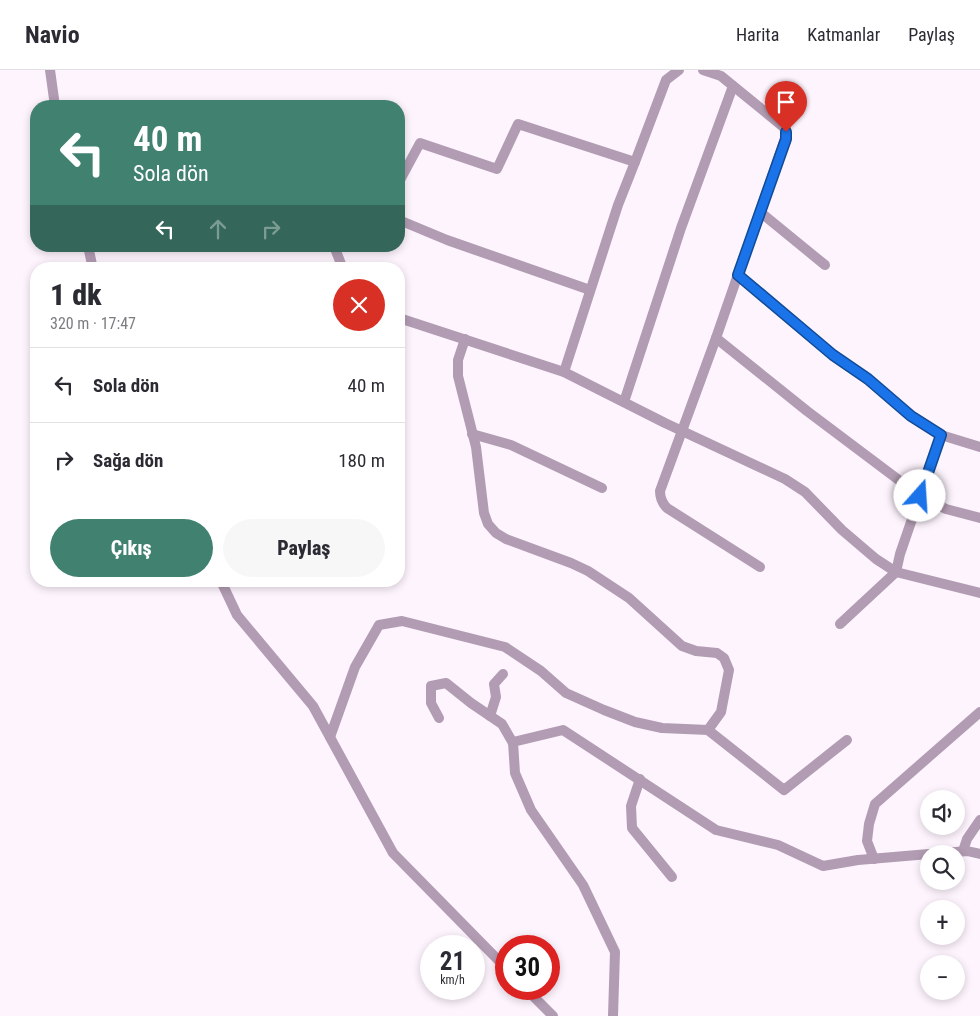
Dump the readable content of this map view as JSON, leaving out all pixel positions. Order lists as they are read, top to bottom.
{
  "page": {
    "header": "Navio",
    "nav": ["Harita", "Katmanlar", "Paylaş"],
    "turn": ["40 m", "Sola dön"],
    "heading": ["1 dk", "320 m · 17:47"],
    "list": [
      {
        "name": "Sola dön",
        "value": "40 m"
      },
      {
        "name": "Sağa dön",
        "value": "180 m"
      }
    ],
    "buttons": ["Çıkış", "Paylaş"],
    "map_buttons": ["+", "−"],
    "speed": "21 km/h",
    "limit": "30"
  }
}
